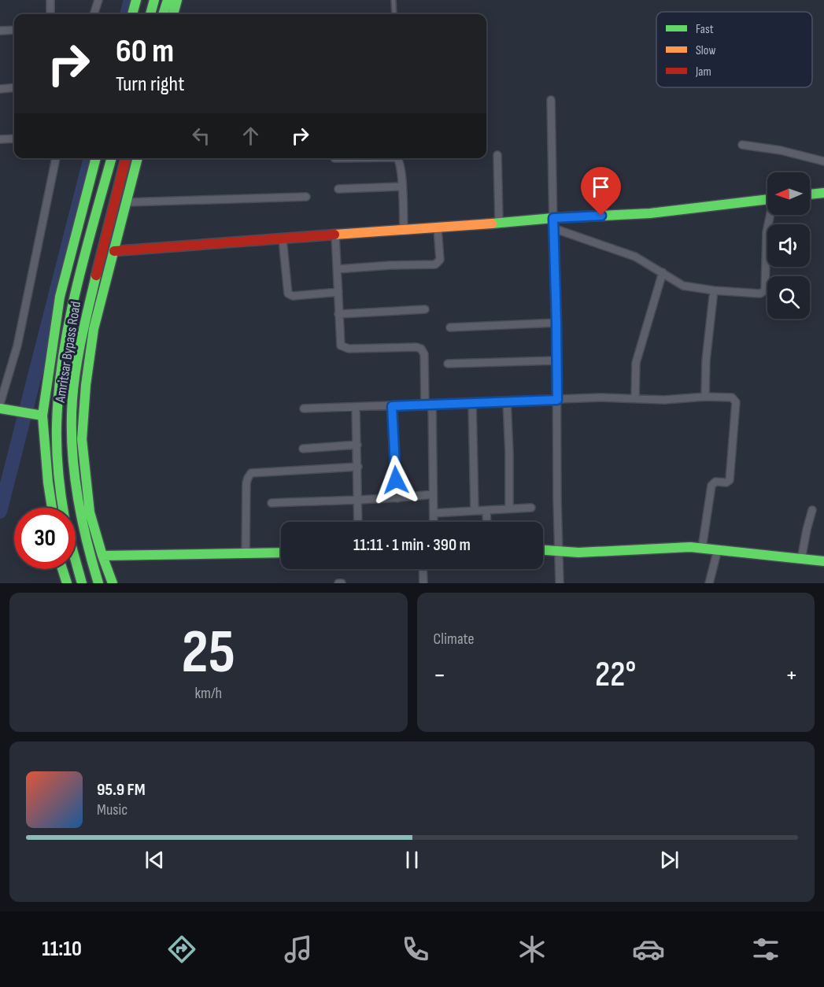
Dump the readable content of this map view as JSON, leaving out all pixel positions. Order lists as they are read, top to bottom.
{
  "streets": {
    "main road": ["Amritsar Bypass Road"]
  },
  "legend": ["Fast", "Slow", "Jam"],
  "north": "left",
  "page": {
    "turn": ["60 m", "Turn right"],
    "limit": "30",
    "trip": "11:11 · 1 min · 390 m",
    "tile": [
      ["25", "km/h"],
      "Climate"
    ],
    "heat": ["−", "22°", "+"],
    "song": ["95.9 FM", "Music"],
    "tabs": "11:10"
  }
}
